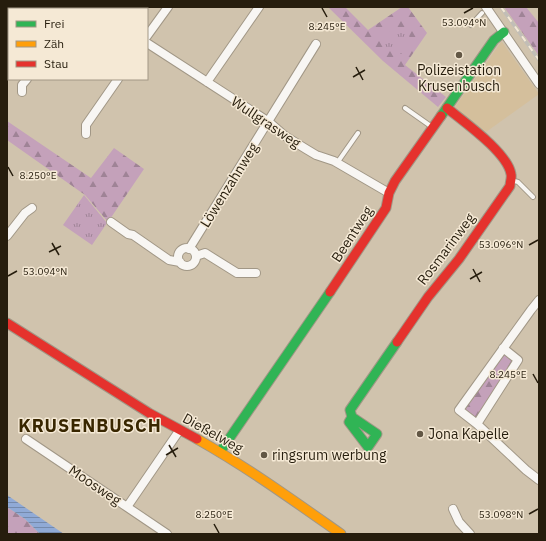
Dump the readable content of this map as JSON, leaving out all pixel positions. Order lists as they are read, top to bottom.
{
  "streets": {
    "street": [
      "Wullgrasweg",
      "Löwenzahnweg",
      "Beentweg",
      "Rosmarinweg",
      "Dießelweg",
      "Moosweg"
    ]
  },
  "crossings": [
    ["Wullgrasweg", "Löwenzahnweg"],
    ["Wullgrasweg", "Beentweg"],
    ["Beentweg", "Dießelweg"],
    ["Dießelweg", "Moosweg"]
  ],
  "districts": ["KRUSENBUSCH"],
  "places": ["Polizeistation Krusenbusch", "Jona Kapelle", "ringsrum werbung"],
  "legend": ["Frei", "Zäh", "Stau"],
  "coordinates": [
    "53.094°N",
    "8.245°E",
    "8.250°E",
    "53.096°N",
    "53.098°N"
  ]
}
